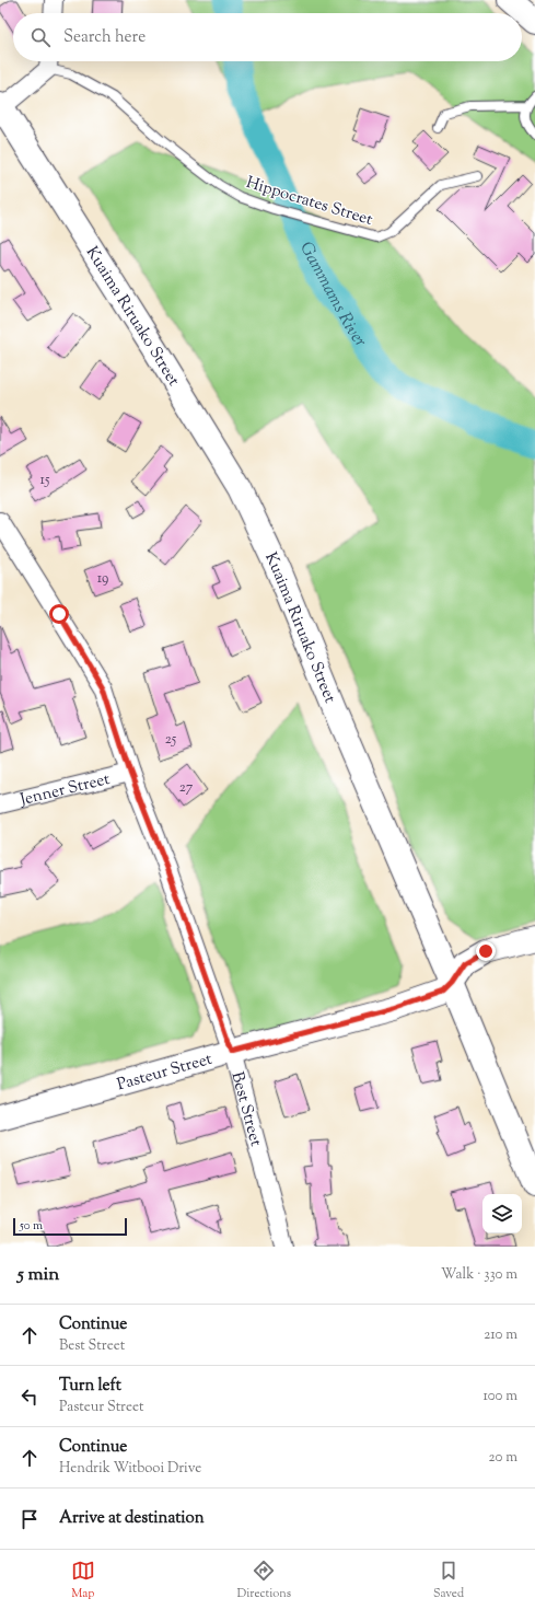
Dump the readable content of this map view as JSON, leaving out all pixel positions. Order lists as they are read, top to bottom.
{
  "streets": {
    "street": [
      "Kuaima Riruako Street",
      "Jenner Street",
      "Pasteur Street",
      "Best Street"
    ],
    "lane": ["Hippocrates Street"]
  },
  "crossings": [
    ["Kuaima Riruako Street", "Pasteur Street"],
    ["Jenner Street", "Best Street"],
    ["Pasteur Street", "Best Street"]
  ],
  "water": ["Gammams River"],
  "house_numbers": [
    "15",
    "19",
    "25",
    "27"
  ],
  "scale_bar": "50 m",
  "page": {
    "search": "Search here",
    "scale": "50 m",
    "heading": ["5 min", "Walk · 330 m"],
    "list": [
      ["Continue", "Best Street", "210 m"],
      ["Turn left", "Pasteur Street", "100 m"],
      ["Continue", "Hendrik Witbooi Drive", "20 m"],
      "Arrive at destination"
    ],
    "nav": ["Map", "Directions", "Saved"]
  }
}
